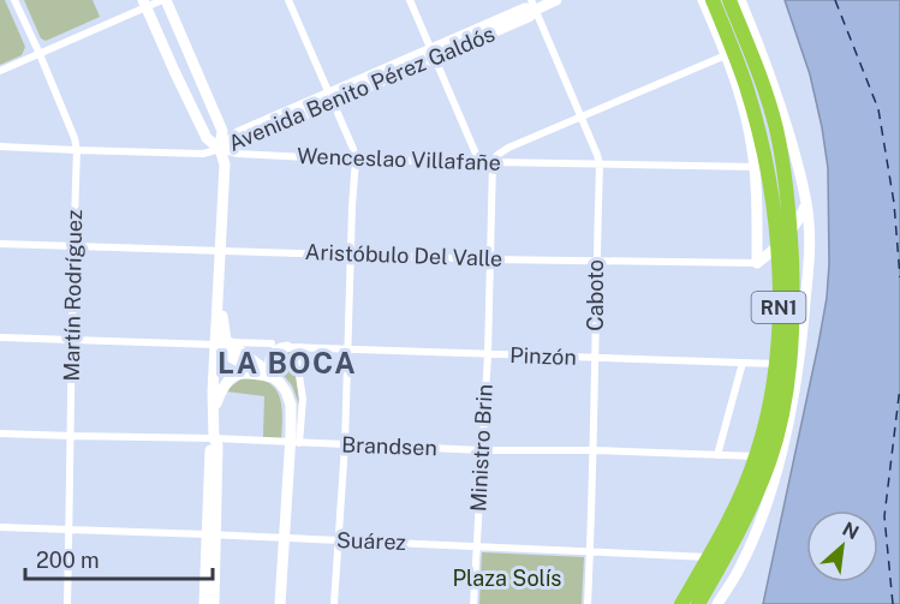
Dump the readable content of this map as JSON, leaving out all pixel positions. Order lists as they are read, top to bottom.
{
  "streets": {
    "highway": ["RN1"],
    "main road": ["Avenida Benito Pérez Galdós", "Aristóbulo Del Valle"],
    "street": [
      "Wenceslao Villafañe",
      "Martín Rodríguez",
      "Caboto",
      "Pinzón",
      "Brandsen",
      "Ministro Brin",
      "Suárez"
    ]
  },
  "crossings": [
    ["Avenida Benito Pérez Galdós", "Wenceslao Villafañe"],
    ["Avenida Benito Pérez Galdós", "Caboto"],
    ["Wenceslao Villafañe", "Martín Rodríguez"],
    ["Wenceslao Villafañe", "Caboto"],
    ["Wenceslao Villafañe", "Ministro Brin"],
    ["Aristóbulo Del Valle", "Martín Rodríguez"],
    ["Aristóbulo Del Valle", "Caboto"],
    ["Aristóbulo Del Valle", "Ministro Brin"],
    ["Martín Rodríguez", "Brandsen"],
    ["Martín Rodríguez", "Suárez"],
    ["Caboto", "Pinzón"],
    ["Caboto", "Brandsen"],
    ["Caboto", "Suárez"],
    ["Pinzón", "Ministro Brin"],
    ["Brandsen", "Ministro Brin"],
    ["Ministro Brin", "Suárez"]
  ],
  "districts": ["LA BOCA"],
  "parks": ["Plaza Solís"],
  "scale_bar": "200 m",
  "north": "top right"
}
